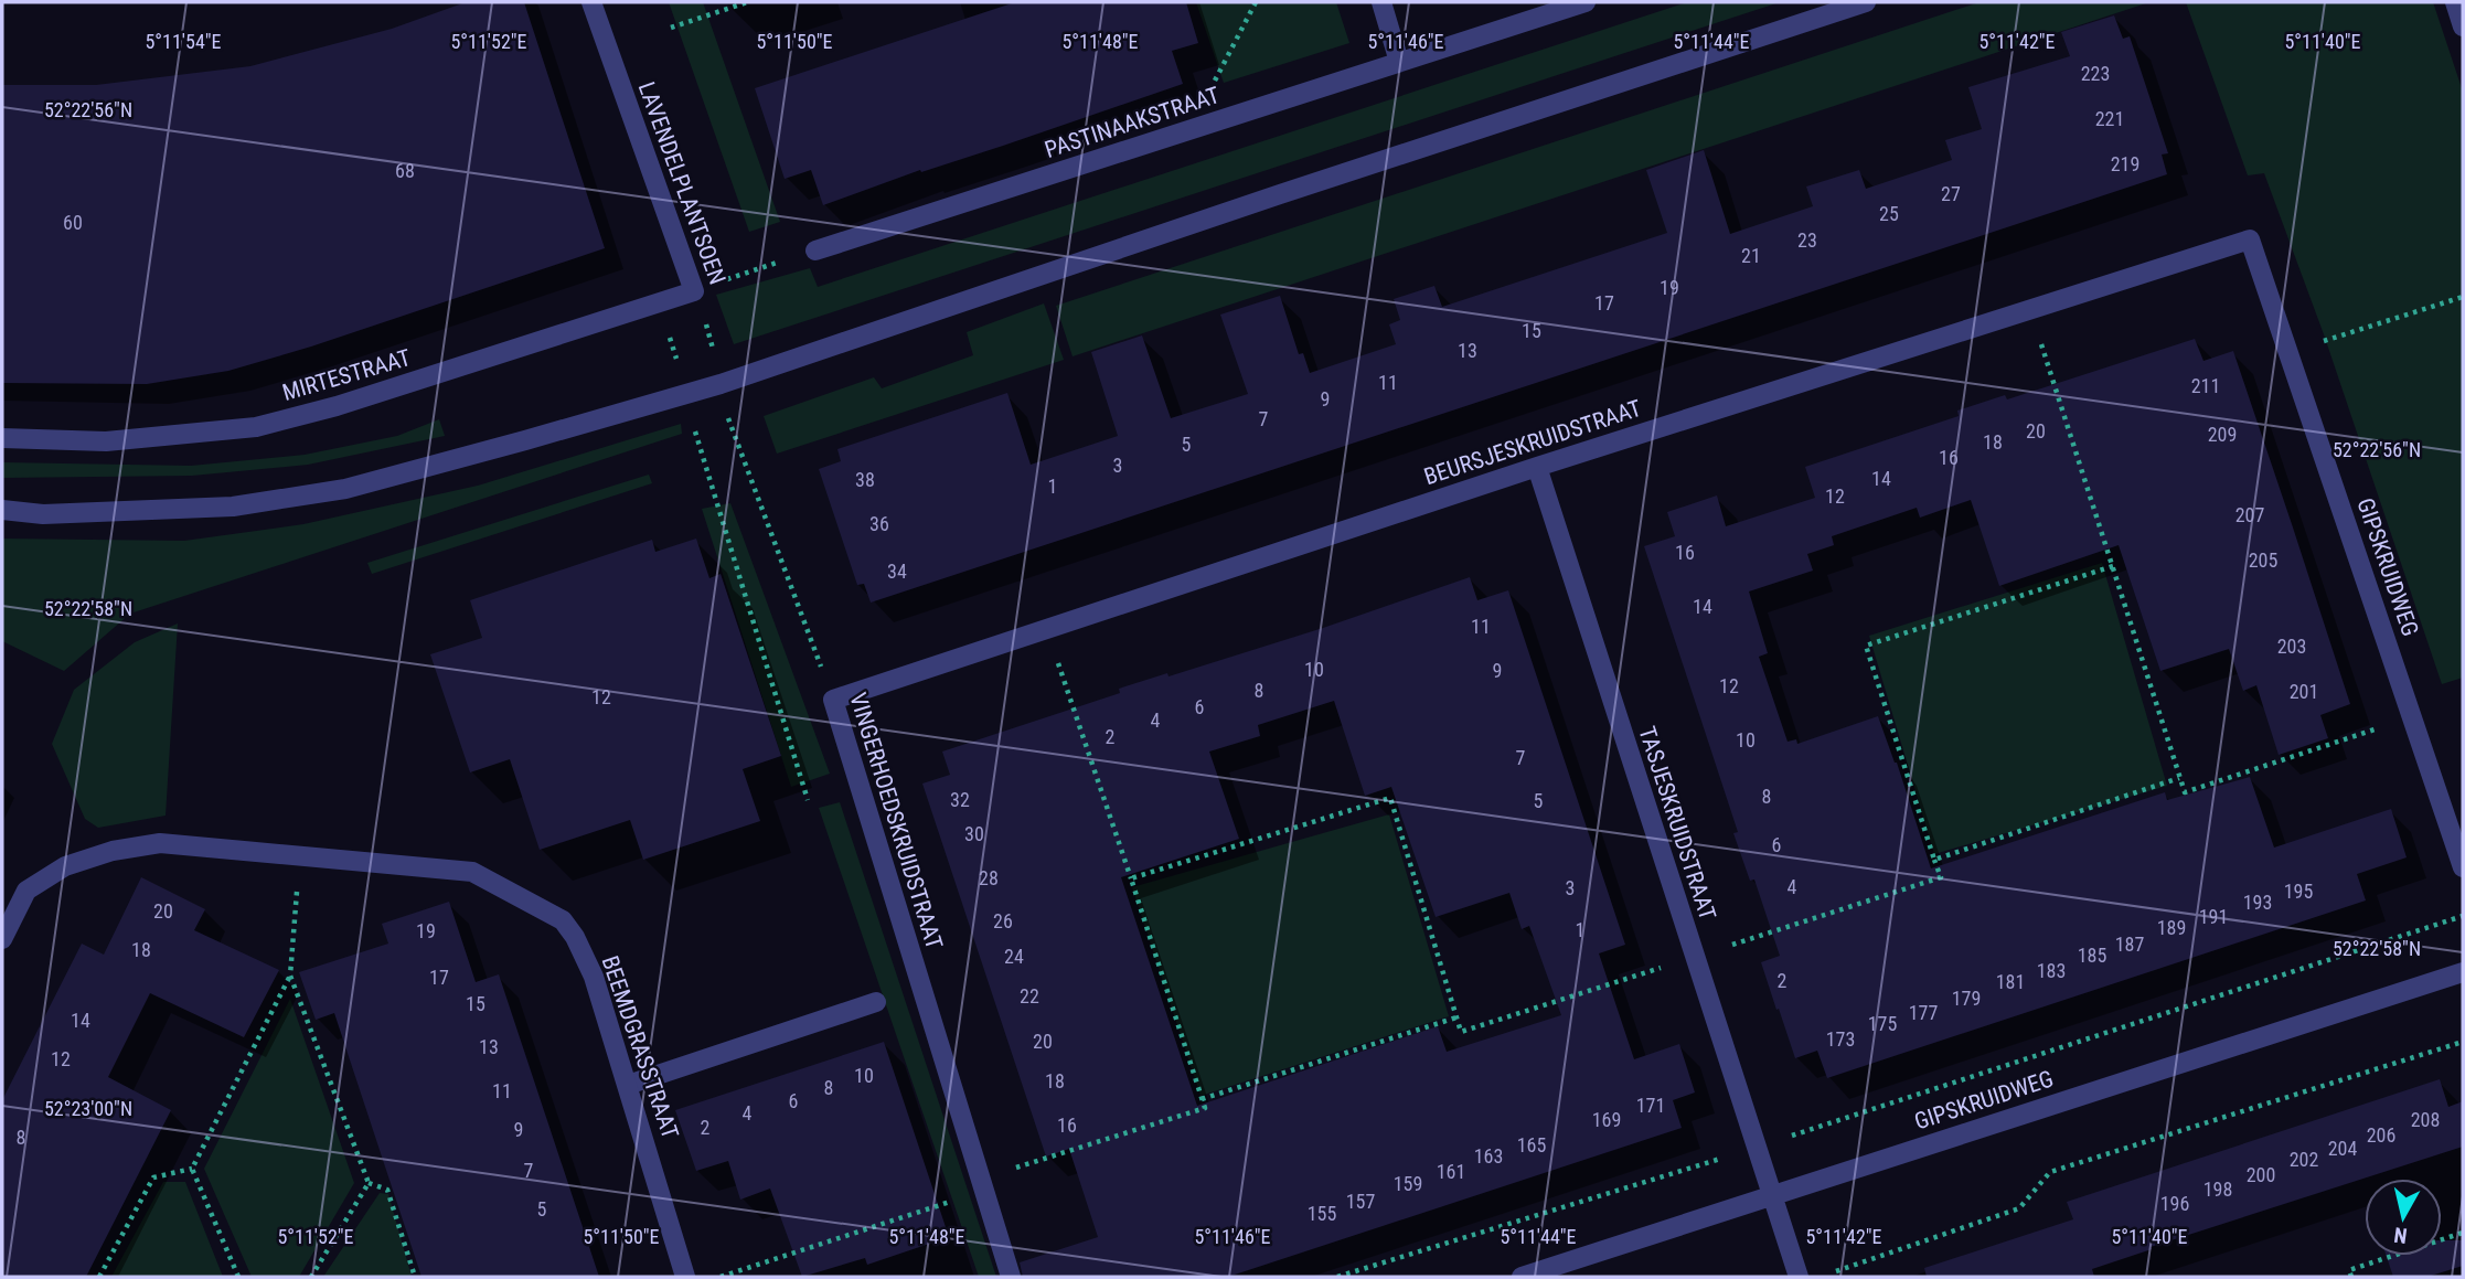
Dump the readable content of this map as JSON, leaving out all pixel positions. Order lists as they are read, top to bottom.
{
  "streets": {
    "street": [
      "PASTINAAKSTRAAT",
      "LAVENDELPLANTSOEN",
      "MIRTESTRAAT",
      "BEURSJESKRUIDSTRAAT",
      "GIPSKRUIDWEG",
      "VINGERHOEDSKRUIDSTRAAT",
      "TASJESKRUIDSTRAAT",
      "BEEMDGRASSTRAAT"
    ]
  },
  "crossings": [
    ["LAVENDELPLANTSOEN", "MIRTESTRAAT"],
    ["LAVENDELPLANTSOEN", "VINGERHOEDSKRUIDSTRAAT"],
    ["BEURSJESKRUIDSTRAAT", "GIPSKRUIDWEG"],
    ["BEURSJESKRUIDSTRAAT", "VINGERHOEDSKRUIDSTRAAT"],
    ["BEURSJESKRUIDSTRAAT", "TASJESKRUIDSTRAAT"],
    ["GIPSKRUIDWEG", "TASJESKRUIDSTRAAT"]
  ],
  "house_numbers": [
    "223",
    "221",
    "219",
    "68",
    "27",
    "25",
    "60",
    "23",
    "21",
    "19",
    "17",
    "15",
    "13",
    "11",
    "211",
    "9",
    "7",
    "20",
    "209",
    "18",
    "5",
    "16",
    "3",
    "14",
    "38",
    "1",
    "12",
    "207",
    "36",
    "16",
    "205",
    "34",
    "14",
    "11",
    "203",
    "10",
    "9",
    "12",
    "8",
    "201",
    "12",
    "6",
    "4",
    "2",
    "10",
    "7",
    "8",
    "32",
    "5",
    "30",
    "6",
    "28",
    "4",
    "3",
    "195",
    "193",
    "20",
    "191",
    "26",
    "189",
    "1",
    "19",
    "187",
    "18",
    "185",
    "24",
    "183",
    "17",
    "2",
    "181",
    "22",
    "179",
    "15",
    "177",
    "14",
    "175",
    "173",
    "20",
    "13",
    "12",
    "10",
    "18",
    "8",
    "11",
    "6",
    "171",
    "4",
    "169",
    "208",
    "16",
    "2",
    "9",
    "206",
    "8",
    "165",
    "204",
    "163",
    "202",
    "7",
    "161",
    "200",
    "159",
    "198",
    "157",
    "196",
    "5",
    "155"
  ],
  "north": "bottom",
  "coordinates": [
    "5°11'54\"E",
    "5°11'52\"E",
    "5°11'50\"E",
    "5°11'48\"E",
    "5°11'46\"E",
    "5°11'44\"E",
    "5°11'42\"E",
    "5°11'40\"E",
    "52°22'56\"N",
    "52°22'58\"N",
    "52°23'00\"N"
  ]
}
